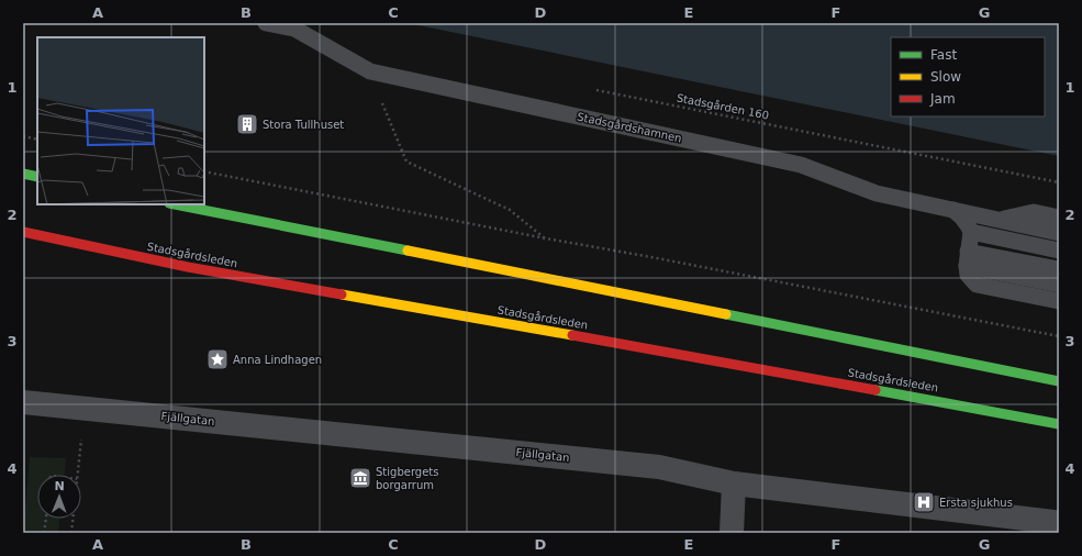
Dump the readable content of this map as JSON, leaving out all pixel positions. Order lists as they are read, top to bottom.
{
  "streets": {
    "main road": ["Stadsgårdsleden"],
    "street": ["Fjällgatan"],
    "lane": ["Stadsgårdshamnen"],
    "path": ["Stadsgården 160"]
  },
  "places": {
    "building": ["Stora Tullhuset"],
    "place": ["Anna Lindhagen"],
    "museum": ["Stigbergets borgarrum"],
    "hospital": ["Ersta sjukhus"]
  },
  "legend": ["Fast", "Slow", "Jam"],
  "north": "top",
  "grid": {
    "columns": [
      "A",
      "B",
      "C",
      "D",
      "E",
      "F",
      "G"
    ],
    "rows": [
      "1",
      "2",
      "3",
      "4"
    ]
  }
}
